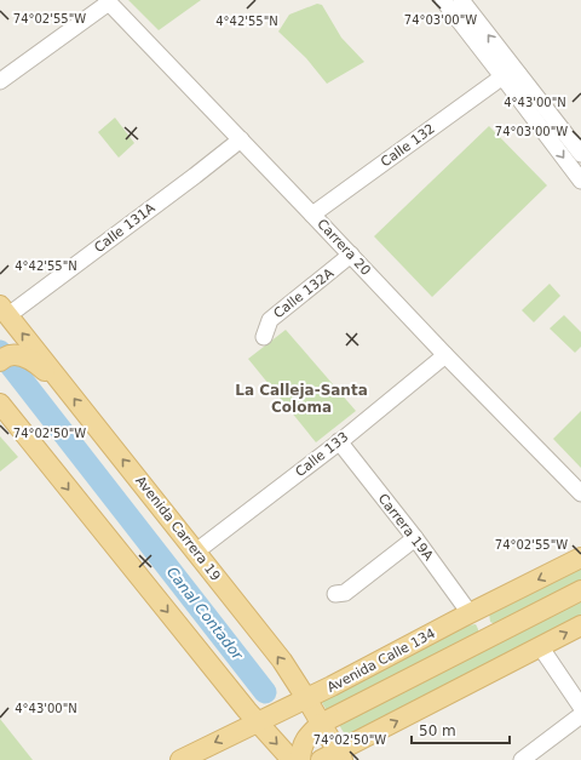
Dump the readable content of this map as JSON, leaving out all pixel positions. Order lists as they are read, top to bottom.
{
  "streets": {
    "main road": ["Avenida Carrera 19", "Avenida Calle 134"],
    "street": [
      "Calle 132",
      "Calle 131A",
      "Carrera 20",
      "Calle 132A",
      "Calle 133",
      "Carrera 19A"
    ]
  },
  "crossings": [
    ["Calle 132", "Carrera 20"],
    ["Calle 131A", "Carrera 20"],
    ["Calle 131A", "Avenida Carrera 19"],
    ["Carrera 20", "Calle 132A"],
    ["Carrera 20", "Calle 133"],
    ["Calle 133", "Carrera 19A"],
    ["Calle 133", "Avenida Carrera 19"],
    ["Carrera 19A", "Avenida Calle 134"],
    ["Avenida Carrera 19", "Avenida Calle 134"]
  ],
  "districts": ["La Calleja-Santa Coloma"],
  "water": ["Canal Contador"],
  "scale_bar": "50 m",
  "coordinates": [
    "74°02'55\"W",
    "74°03'00\"W",
    "4°42'55\"N",
    "4°43'00\"N",
    "74°02'50\"W"
  ]
}
